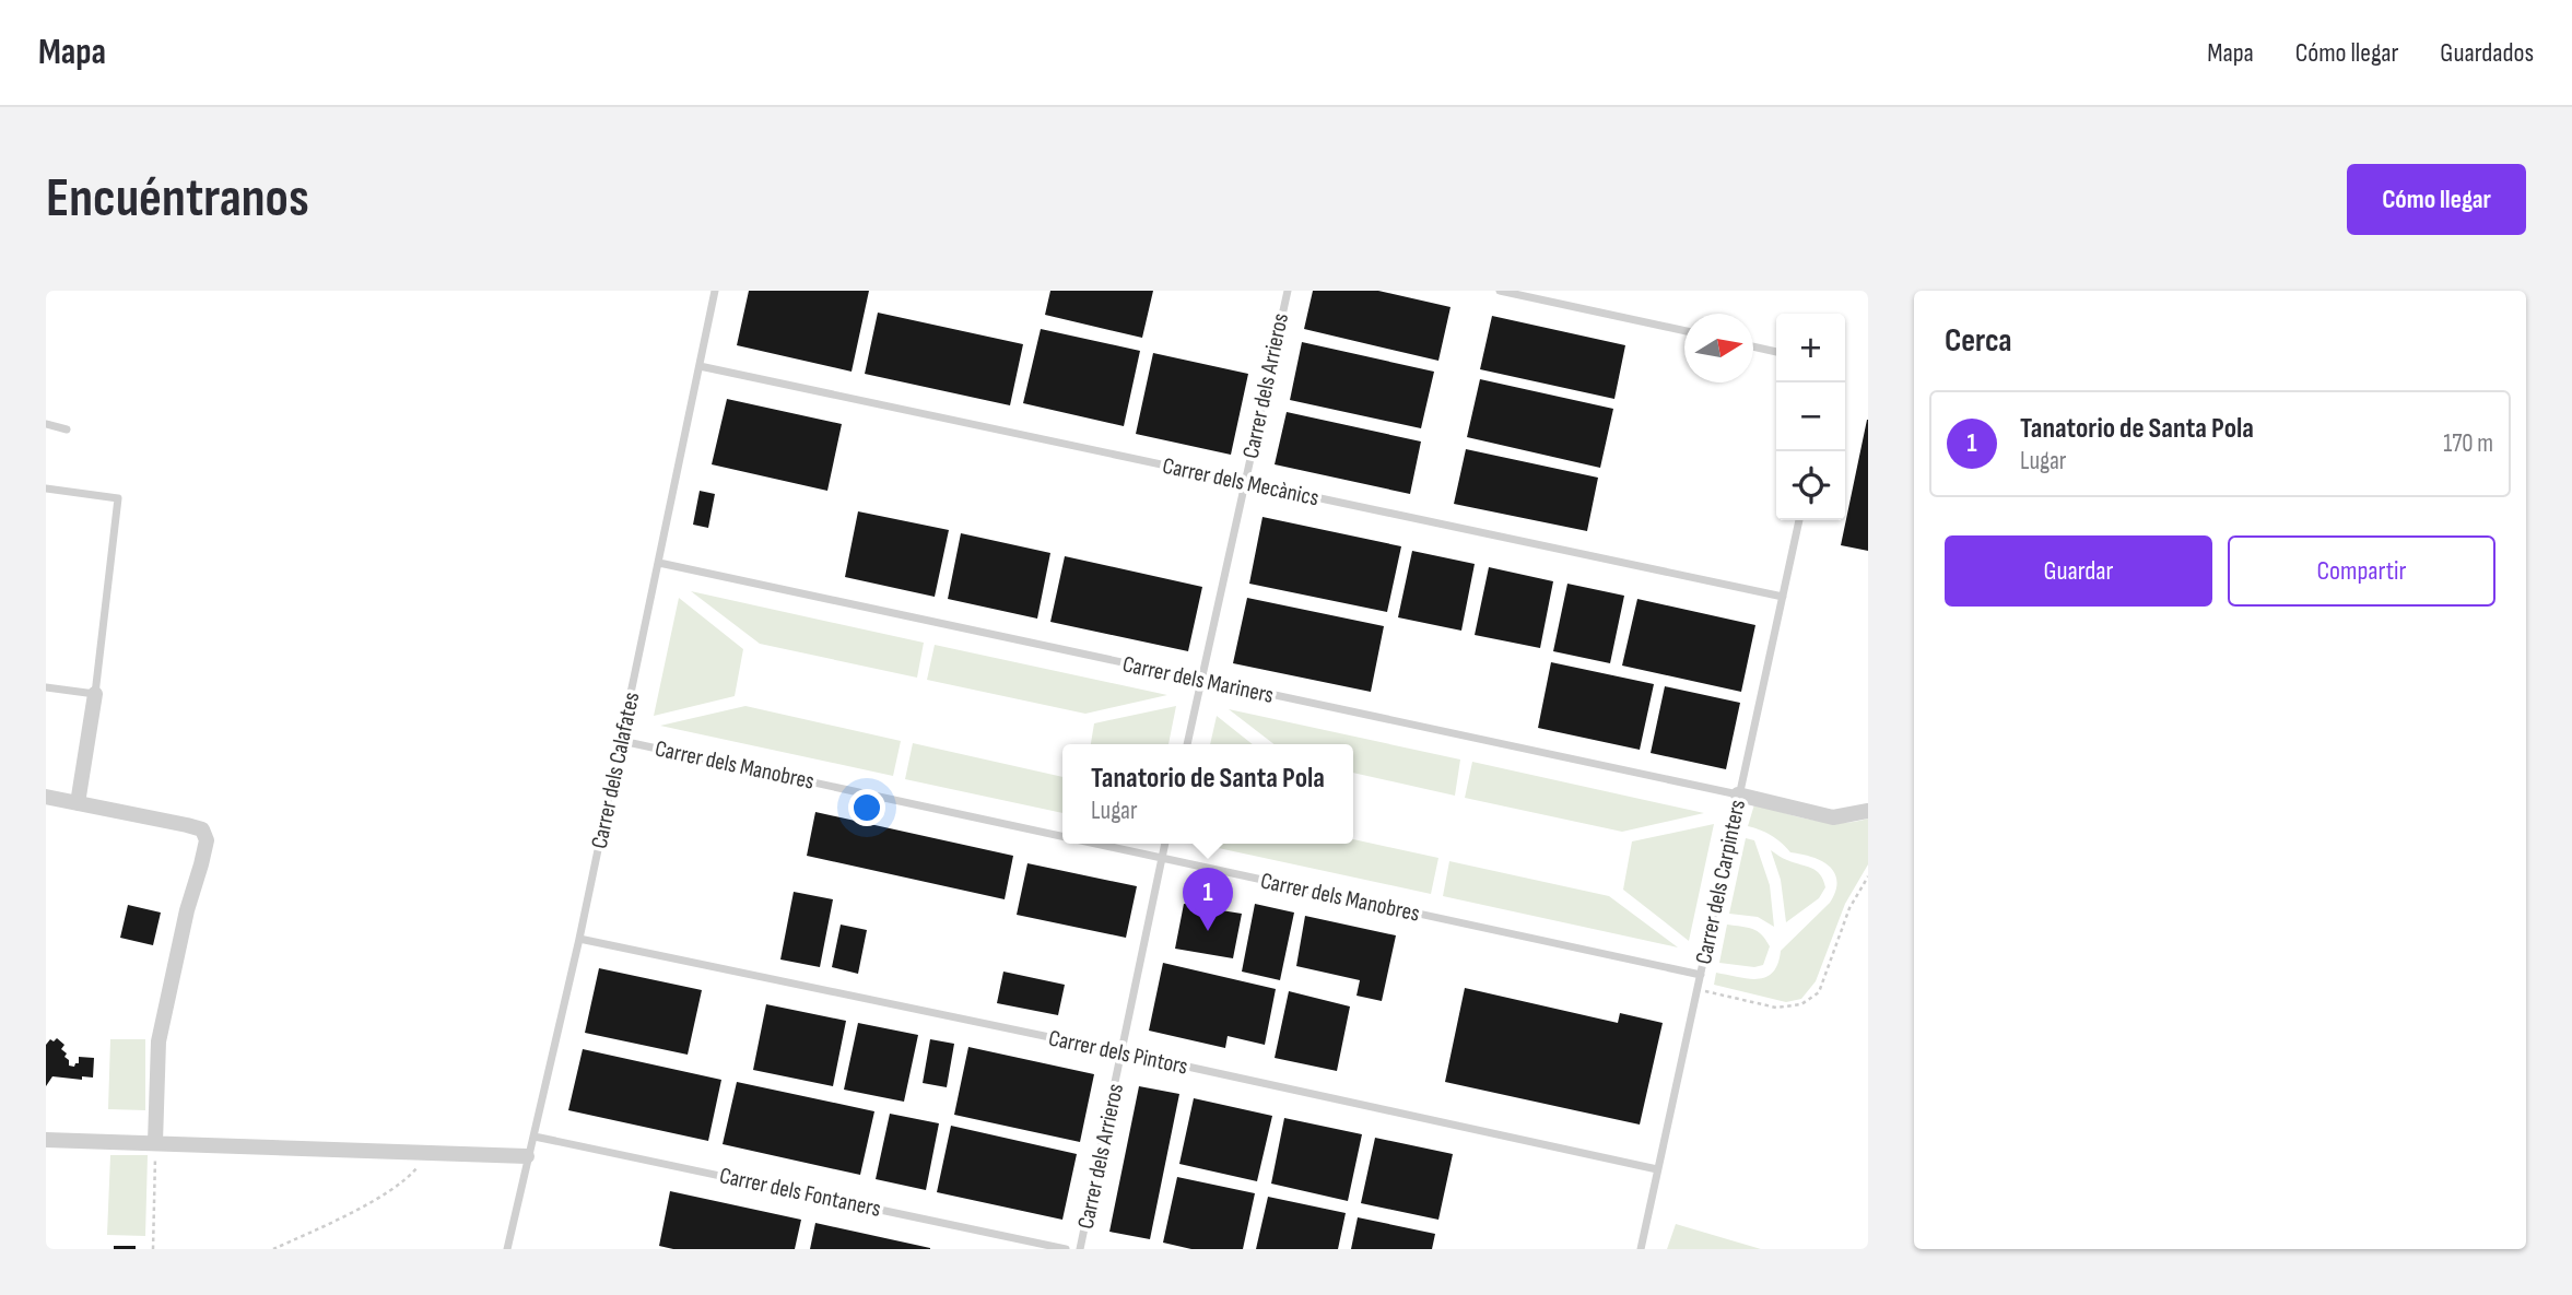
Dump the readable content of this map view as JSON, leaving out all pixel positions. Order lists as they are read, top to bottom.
{
  "streets": {
    "lane": [
      "Carrer dels Arrieros",
      "Carrer dels Mecànics",
      "Carrer dels Mariners",
      "Carrer dels Manobres",
      "Carrer dels Calafates",
      "Carrer dels Carpinters",
      "Carrer dels Pintors",
      "Carrer dels Fontaners"
    ]
  },
  "crossings": [
    ["Carrer dels Arrieros", "Carrer dels Mecànics"],
    ["Carrer dels Arrieros", "Carrer dels Mariners"],
    ["Carrer dels Arrieros", "Carrer dels Manobres"],
    ["Carrer dels Arrieros", "Carrer dels Pintors"],
    ["Carrer dels Mecànics", "Carrer dels Calafates"],
    ["Carrer dels Mecànics", "Carrer dels Carpinters"],
    ["Carrer dels Mariners", "Carrer dels Calafates"],
    ["Carrer dels Mariners", "Carrer dels Carpinters"],
    ["Carrer dels Manobres", "Carrer dels Calafates"],
    ["Carrer dels Manobres", "Carrer dels Carpinters"],
    ["Carrer dels Calafates", "Carrer dels Pintors"],
    ["Carrer dels Calafates", "Carrer dels Fontaners"],
    ["Carrer dels Carpinters", "Carrer dels Pintors"]
  ],
  "north": "right",
  "page": {
    "header": "Mapa",
    "nav": ["Mapa", "Cómo llegar", "Guardados"],
    "buttons": [
      "Cómo llegar",
      ["Guardar", "Compartir"]
    ],
    "title": "Encuéntranos",
    "heading": "Cerca",
    "map_buttons": ["+", "−"],
    "list": [
      {
        "mark": "1",
        "name": "Tanatorio de Santa Pola",
        "note": "Lugar",
        "value": "170 m"
      }
    ],
    "popup": ["Tanatorio de Santa Pola", "Lugar"],
    "pins": "1"
  }
}
